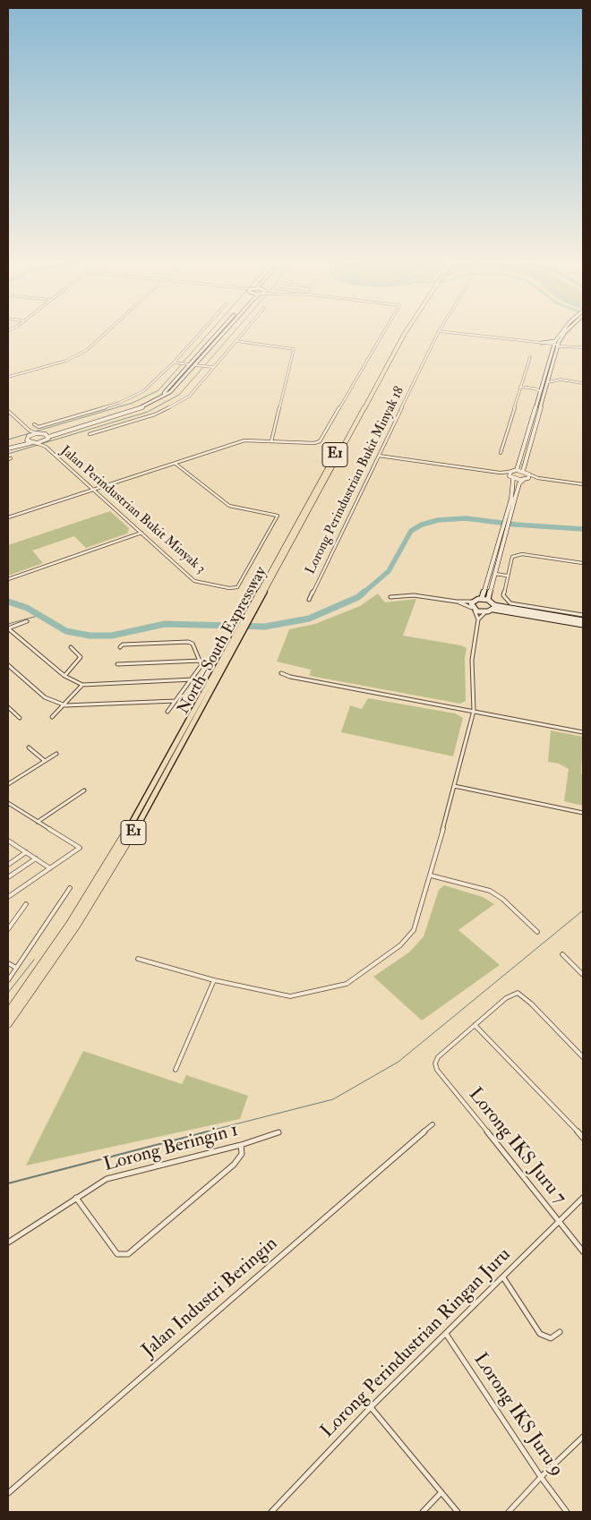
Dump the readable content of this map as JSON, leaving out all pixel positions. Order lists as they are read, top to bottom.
{
  "streets": {
    "highway": ["E1", "North–South Expressway"],
    "street": [
      "Lorong Perindustrian Bukit Minyak 18",
      "Jalan Perindustrian Bukit Minyak 3",
      "Lorong IKS Juru 7",
      "Lorong Beringin 1",
      "Jalan Industri Beringin",
      "Lorong Perindustrian Ringan Juru",
      "Lorong IKS Juru 9"
    ]
  },
  "crossings": [
    ["Lorong IKS Juru 7", "Lorong Perindustrian Ringan Juru"],
    ["Lorong Perindustrian Ringan Juru", "Lorong IKS Juru 9"]
  ]
}
